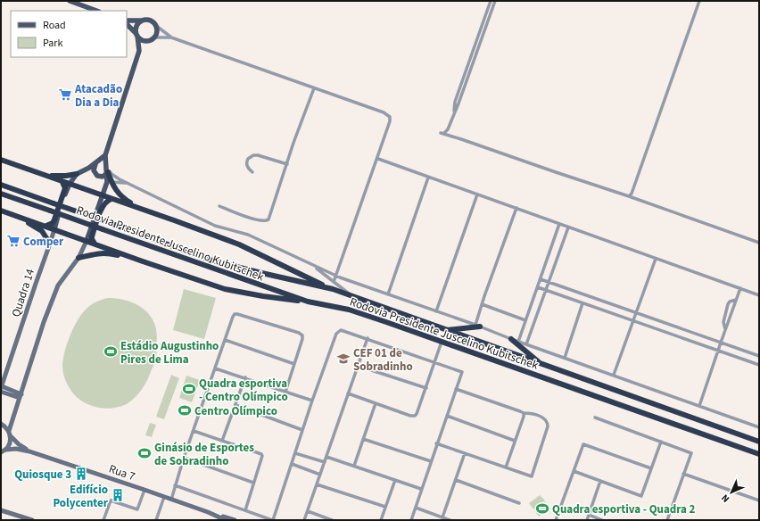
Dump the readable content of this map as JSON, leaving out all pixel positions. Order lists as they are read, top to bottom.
{
  "streets": {
    "highway": ["Rodovia Presidente Juscelino Kubitschek"],
    "main road": ["Quadra 14", "Rua 7"]
  },
  "places": {
    "supermarket": ["Atacadão Dia a Dia", "Comper"],
    "sports": [
      "Estádio Augustinho Pires de Lima",
      "Quadra esportiva - Centro Olímpico",
      "Centro Olímpico",
      "Ginásio de Esportes de Sobradinho",
      "Quadra esportiva - Quadra 2"
    ],
    "school or university": ["CEF 01 de Sobradinho"],
    "building": ["Quiosque 3", "Edifício Polycenter"]
  },
  "legend": ["Road", "Park"],
  "north": "bottom left"
}
